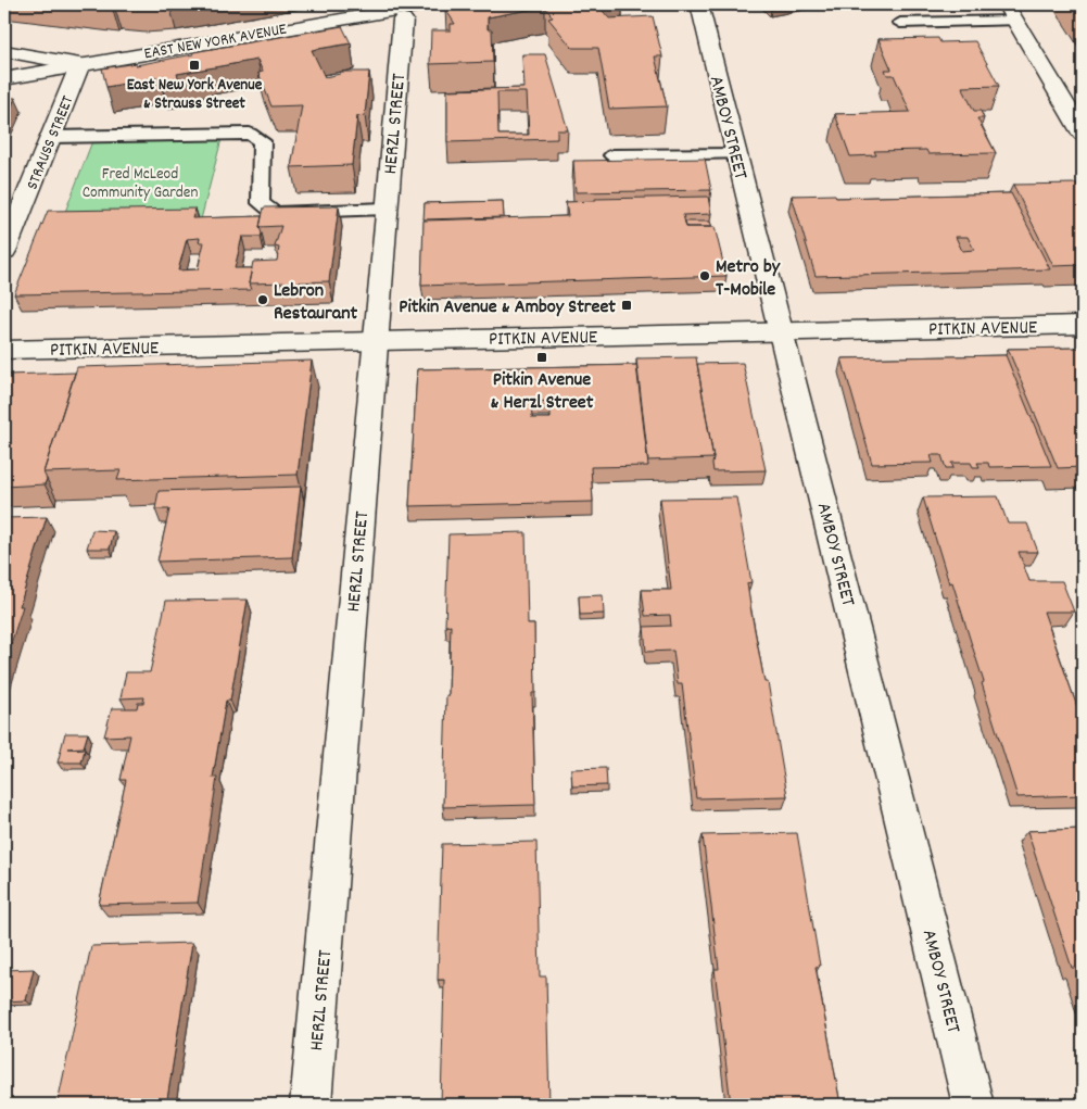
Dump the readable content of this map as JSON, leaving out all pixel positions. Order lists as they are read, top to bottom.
{
  "streets": {
    "street": [
      "EAST NEW YORK AVENUE",
      "HERZL STREET",
      "AMBOY STREET",
      "STRAUSS STREET",
      "PITKIN AVENUE"
    ]
  },
  "crossings": [
    ["EAST NEW YORK AVENUE", "STRAUSS STREET"],
    ["HERZL STREET", "PITKIN AVENUE"],
    ["AMBOY STREET", "PITKIN AVENUE"]
  ],
  "parks": ["Fred McLeod Community Garden"],
  "places": {
    "transit": ["East New York Avenue & Strauss Street", "Pitkin Avenue & Amboy Street", "Pitkin Avenue & Herzl Street"],
    "other": ["Metro by T-Mobile", "Lebron Restaurant"]
  }
}
